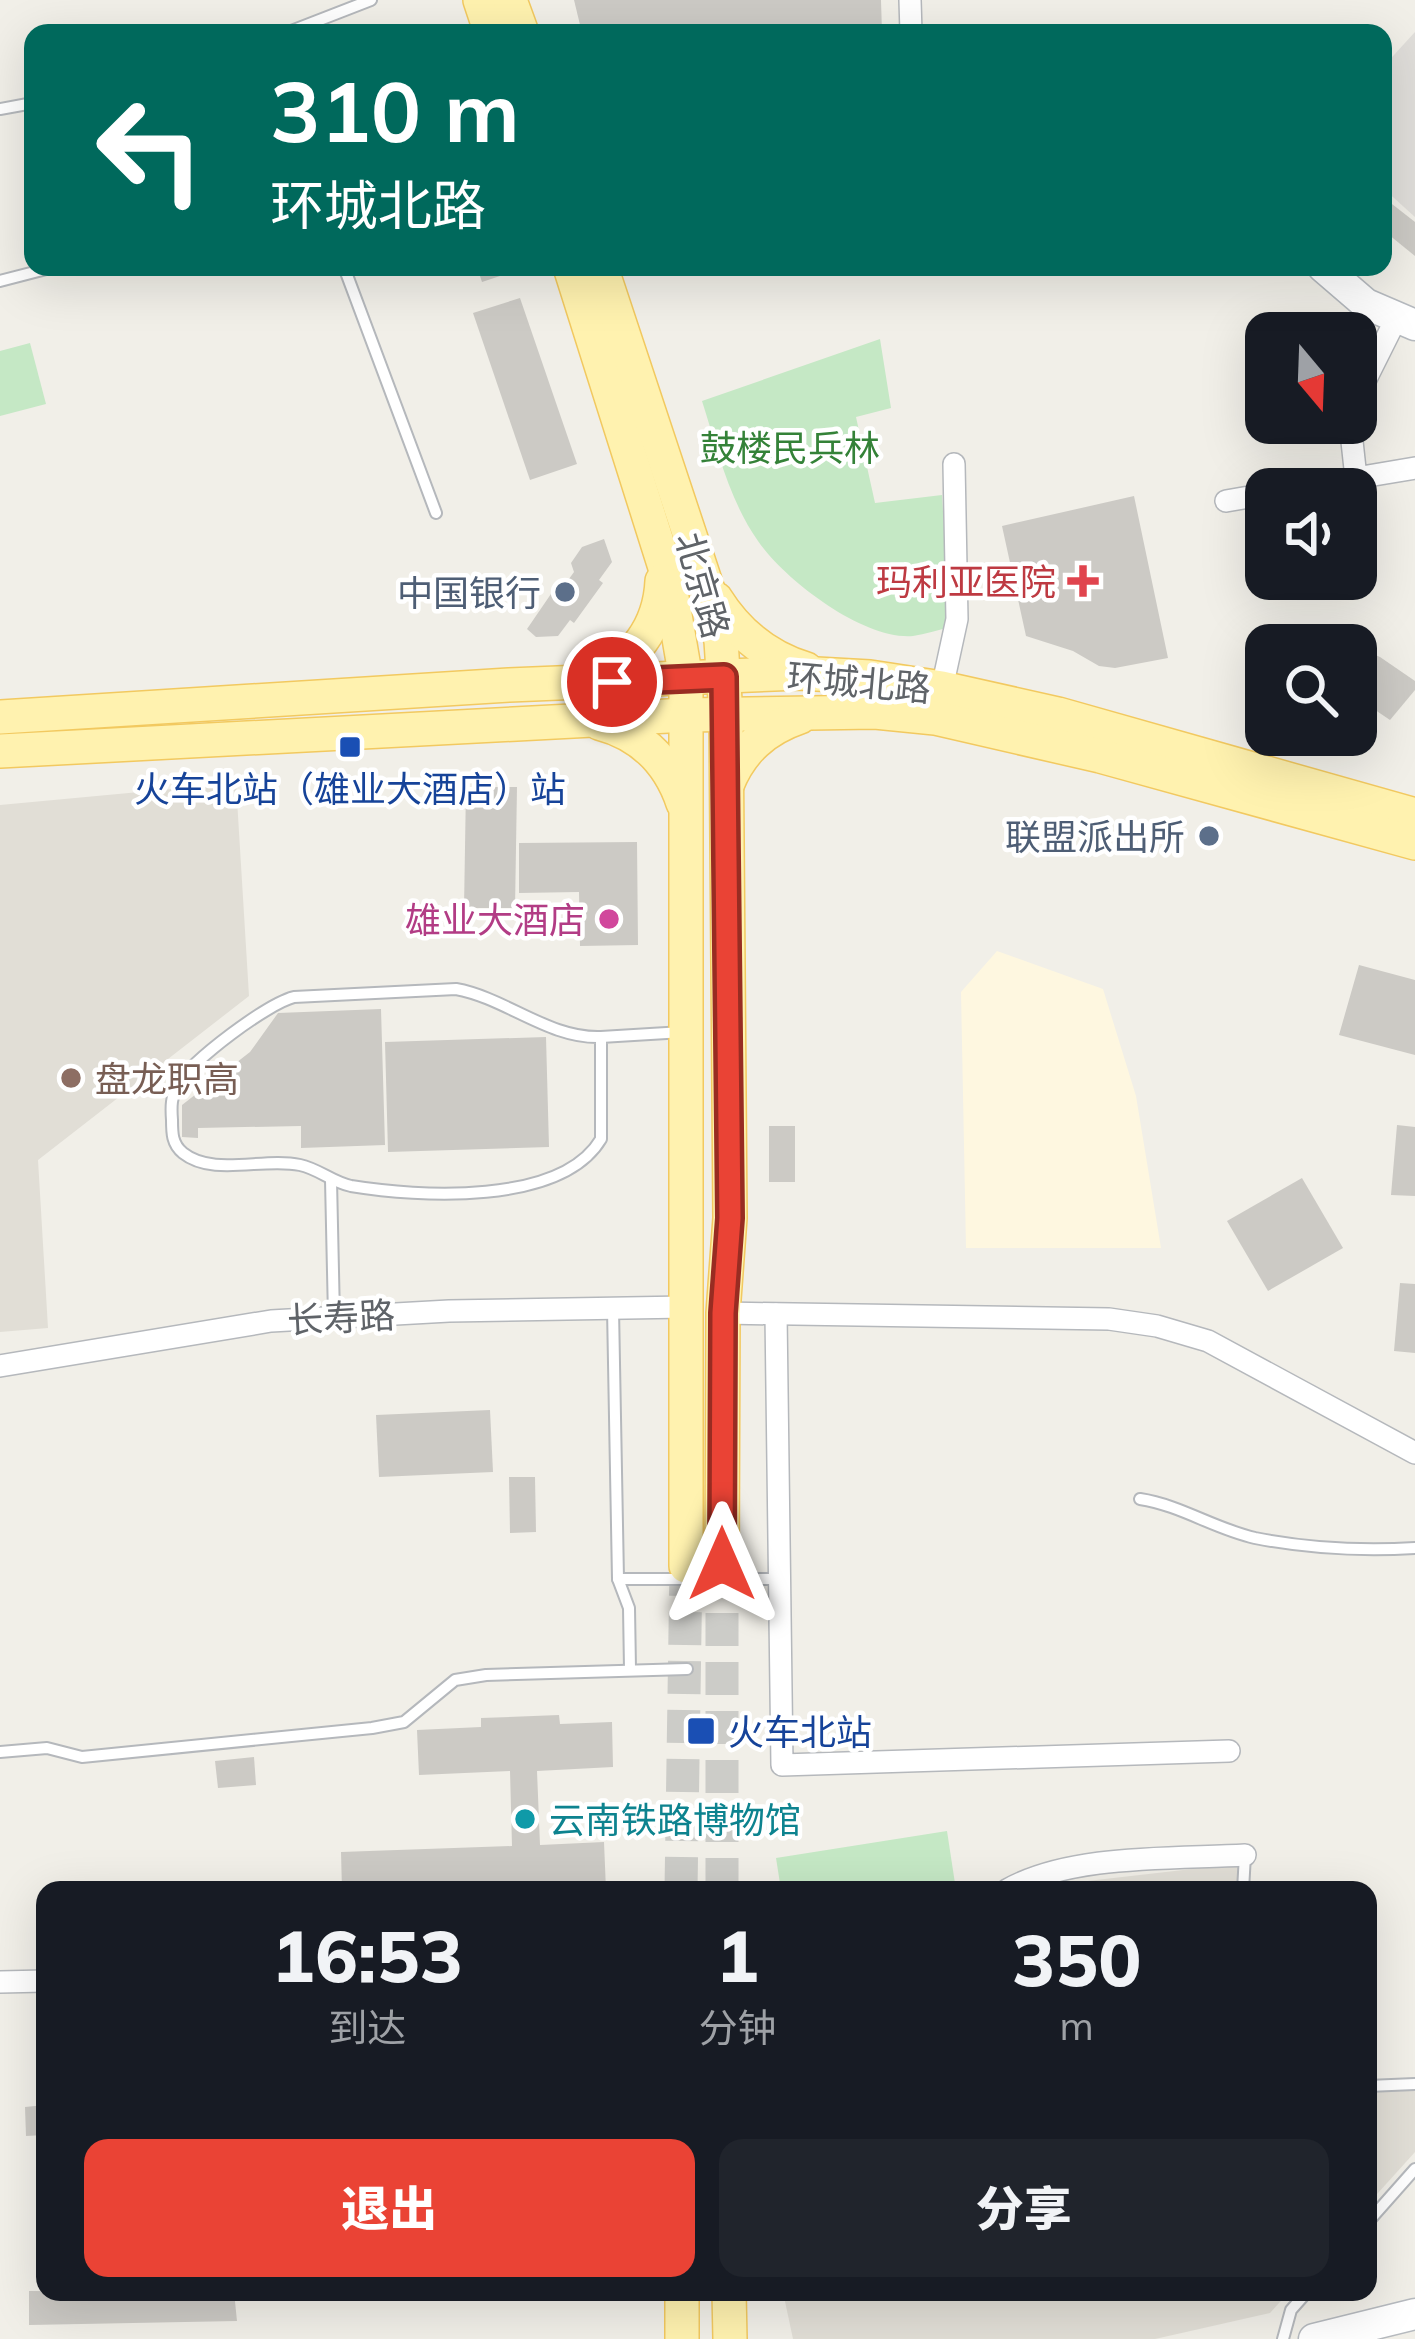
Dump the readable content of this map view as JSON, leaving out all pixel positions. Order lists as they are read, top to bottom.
{
  "streets": {
    "main road": ["北京路", "环城北路"],
    "street": ["长寿路"]
  },
  "crossings": [
    ["北京路", "环城北路"],
    ["北京路", "长寿路"]
  ],
  "parks": ["鼓楼民兵林"],
  "places": {
    "health": ["玛利亚医院"],
    "other": [
      "中国银行",
      "联盟派出所",
      "雄业大酒店",
      "盘龙职高",
      "云南铁路博物馆"
    ],
    "transit": ["火车北站（雄业大酒店）站", "火车北站"]
  },
  "north": "bottom",
  "page": {
    "turn": ["310 m", "环城北路"],
    "eta": [
      "16:53",
      "到达",
      "1",
      "分钟",
      "350",
      "m"
    ],
    "buttons": ["退出", "分享"]
  }
}
